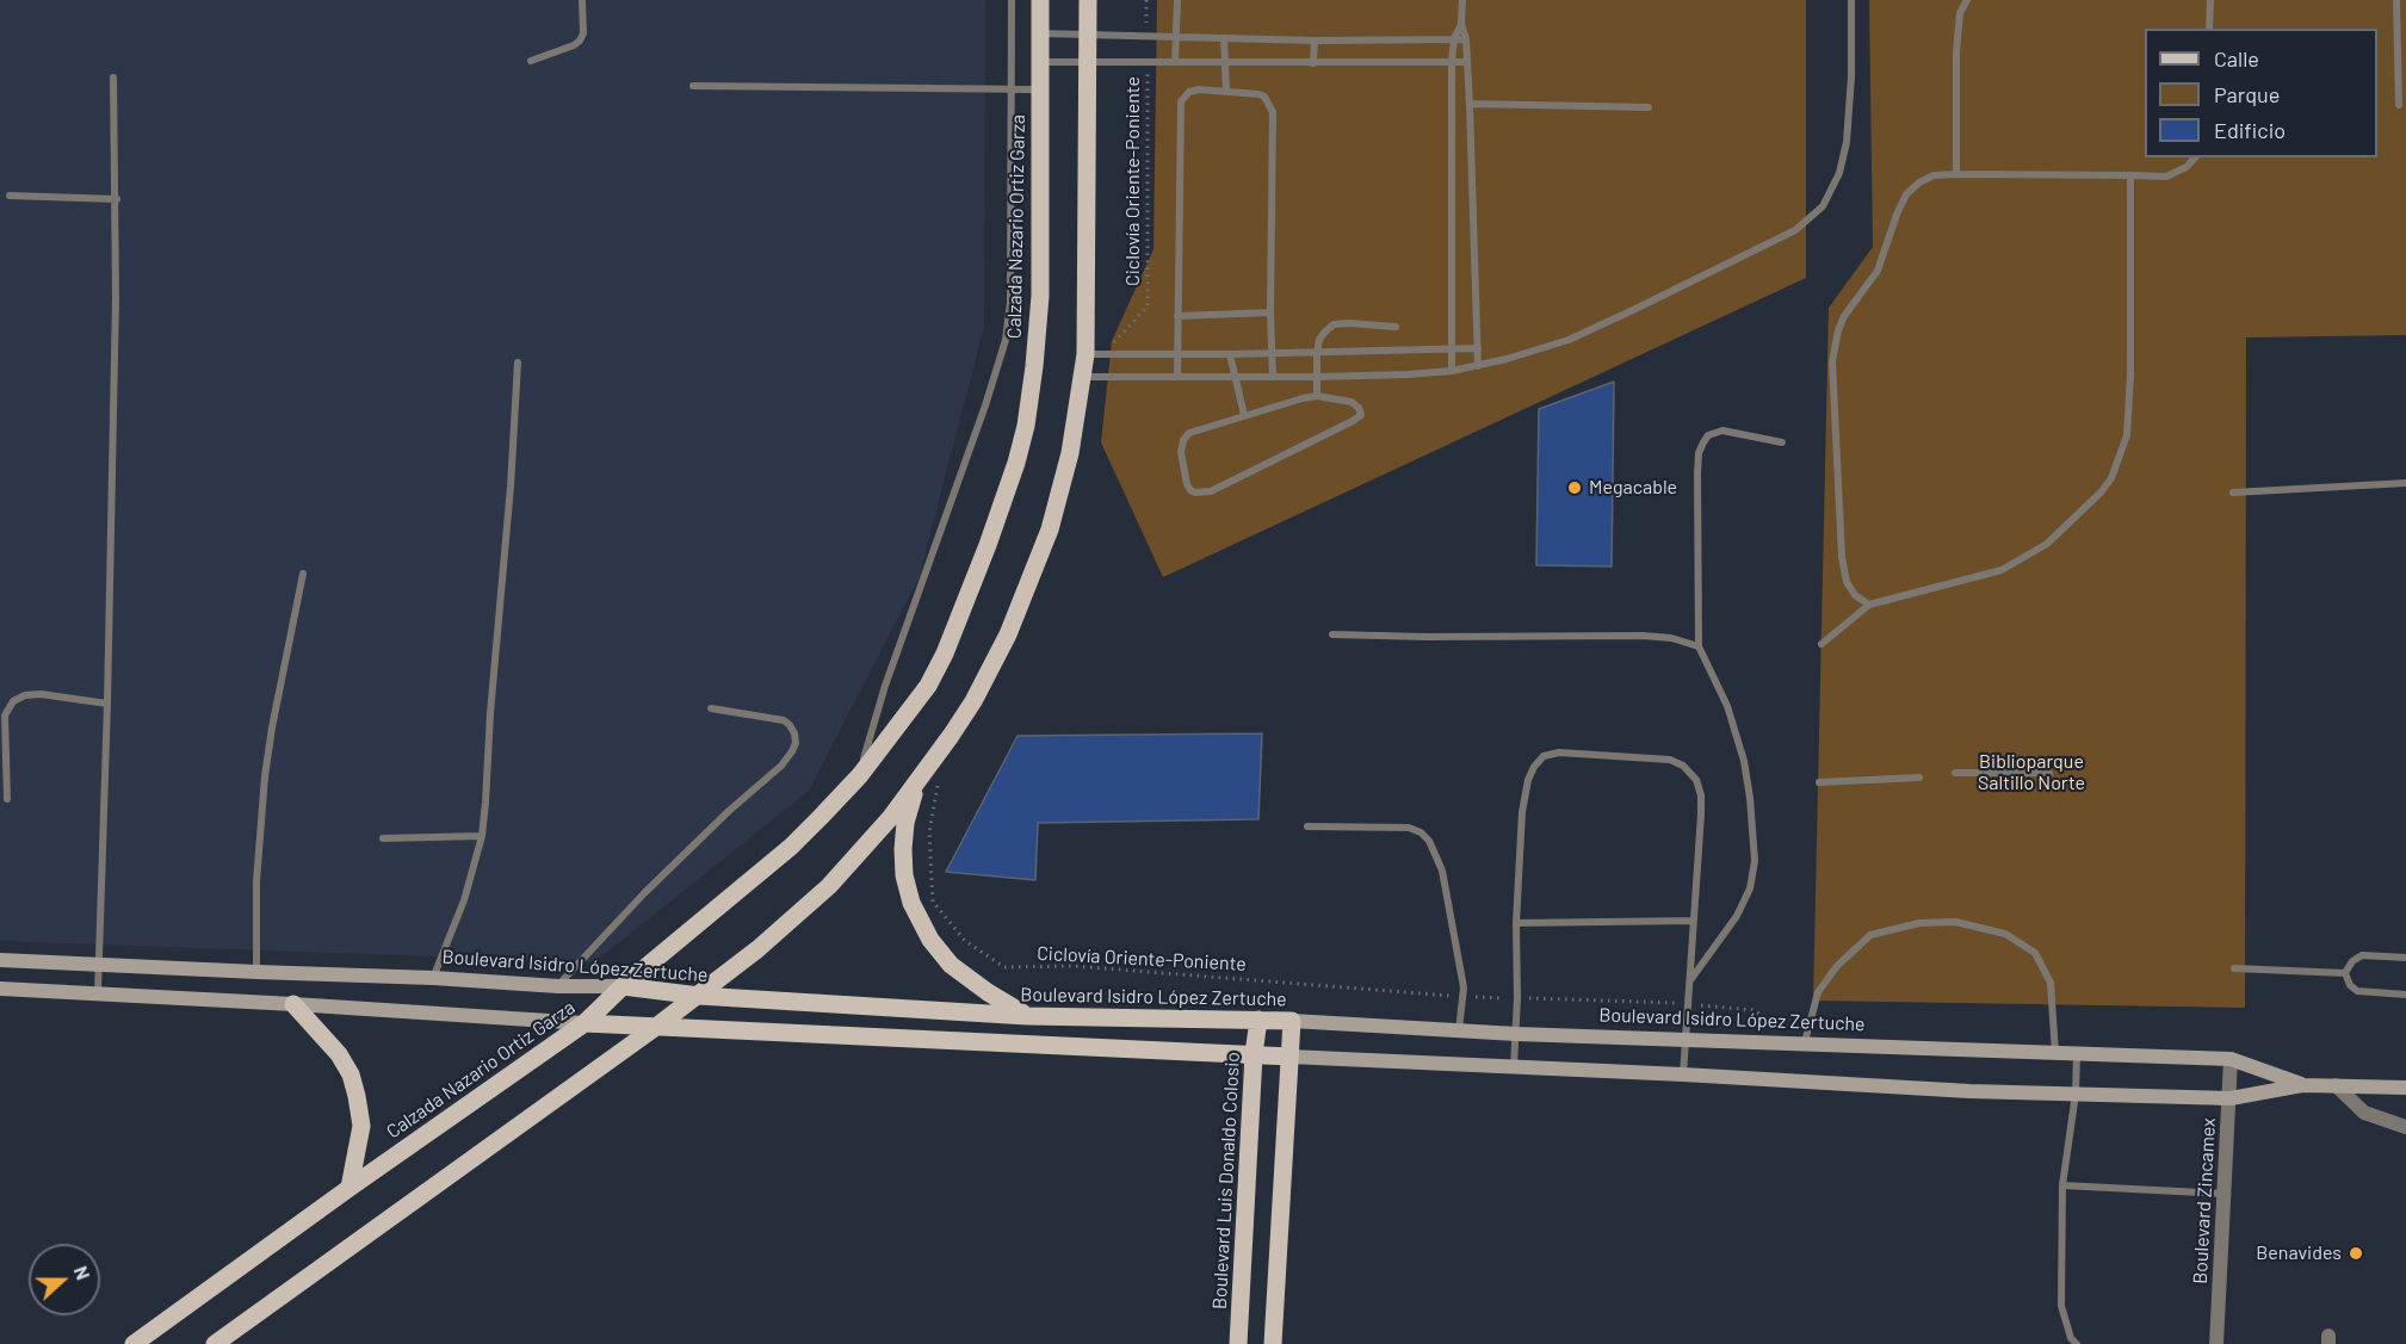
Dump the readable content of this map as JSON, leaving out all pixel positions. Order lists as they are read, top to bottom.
{
  "streets": {
    "main road": ["Calzada Nazario Ortiz Garza", "Boulevard Isidro López Zertuche", "Boulevard Luis Donaldo Colosio"],
    "street": ["Boulevard Zincamex"],
    "path": ["Ciclovía Oriente-Poniente"]
  },
  "crossings": [
    ["Ciclovía Oriente-Poniente", "Boulevard Isidro López Zertuche"],
    ["Calzada Nazario Ortiz Garza", "Boulevard Isidro López Zertuche"],
    ["Boulevard Isidro López Zertuche", "Boulevard Luis Donaldo Colosio"],
    ["Boulevard Isidro López Zertuche", "Boulevard Zincamex"]
  ],
  "parks": ["Biblioparque Saltillo Norte"],
  "places": ["Megacable", "Benavides"],
  "legend": ["Calle", "Parque", "Edificio"],
  "north": "right"
}
